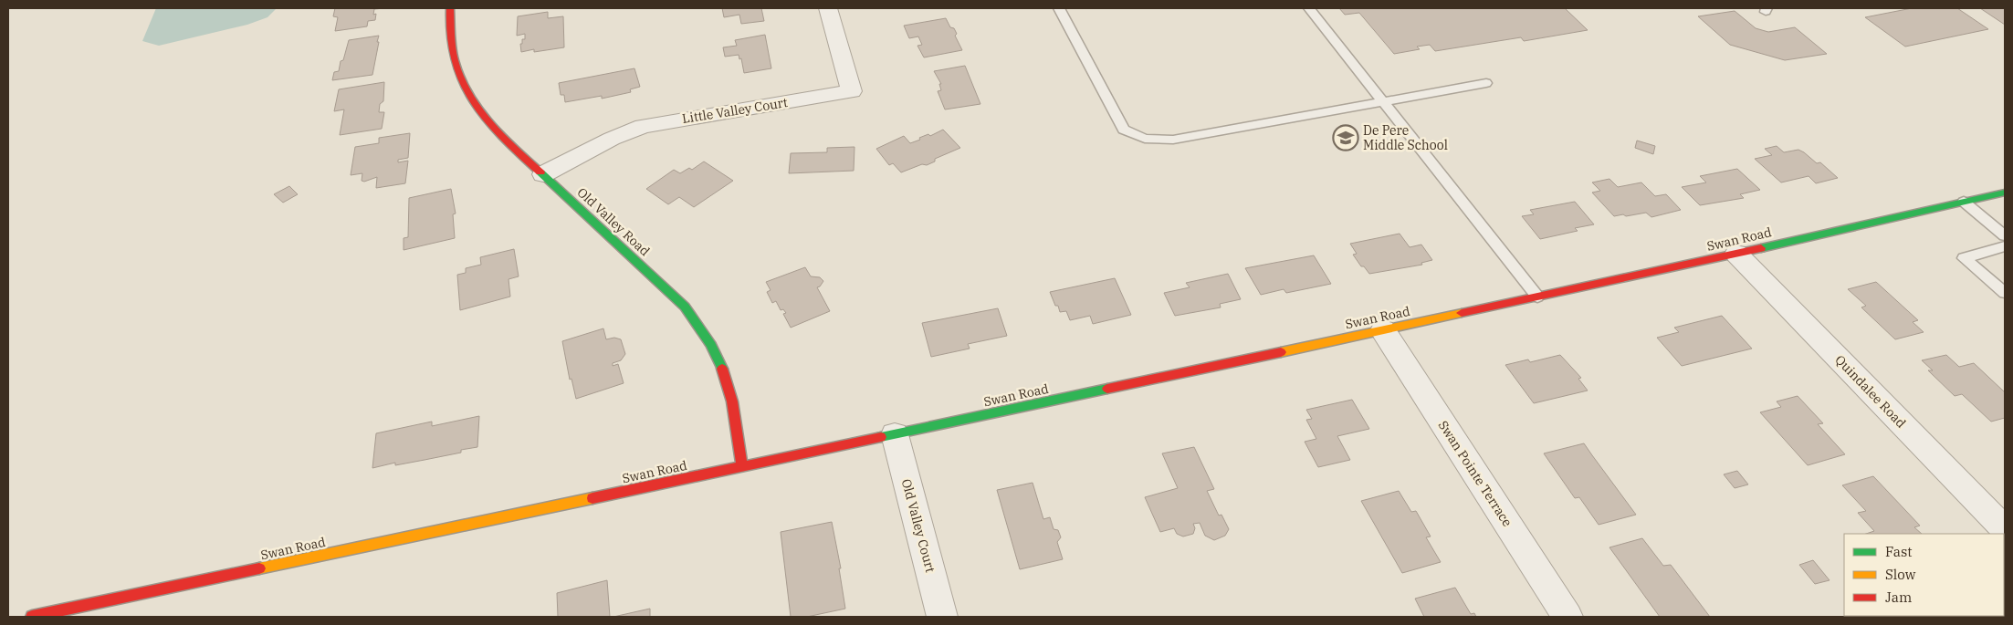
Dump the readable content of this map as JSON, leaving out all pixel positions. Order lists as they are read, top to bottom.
{
  "streets": {
    "street": [
      "Little Valley Court",
      "Old Valley Road",
      "Swan Road",
      "Quindalee Road",
      "Swan Pointe Terrace",
      "Old Valley Court"
    ]
  },
  "crossings": [
    ["Little Valley Court", "Old Valley Road"],
    ["Old Valley Road", "Swan Road"],
    ["Swan Road", "Quindalee Road"],
    ["Swan Road", "Swan Pointe Terrace"],
    ["Swan Road", "Old Valley Court"]
  ],
  "places": {
    "school or university": ["De Pere Middle School"]
  },
  "legend": ["Fast", "Slow", "Jam"]
}
